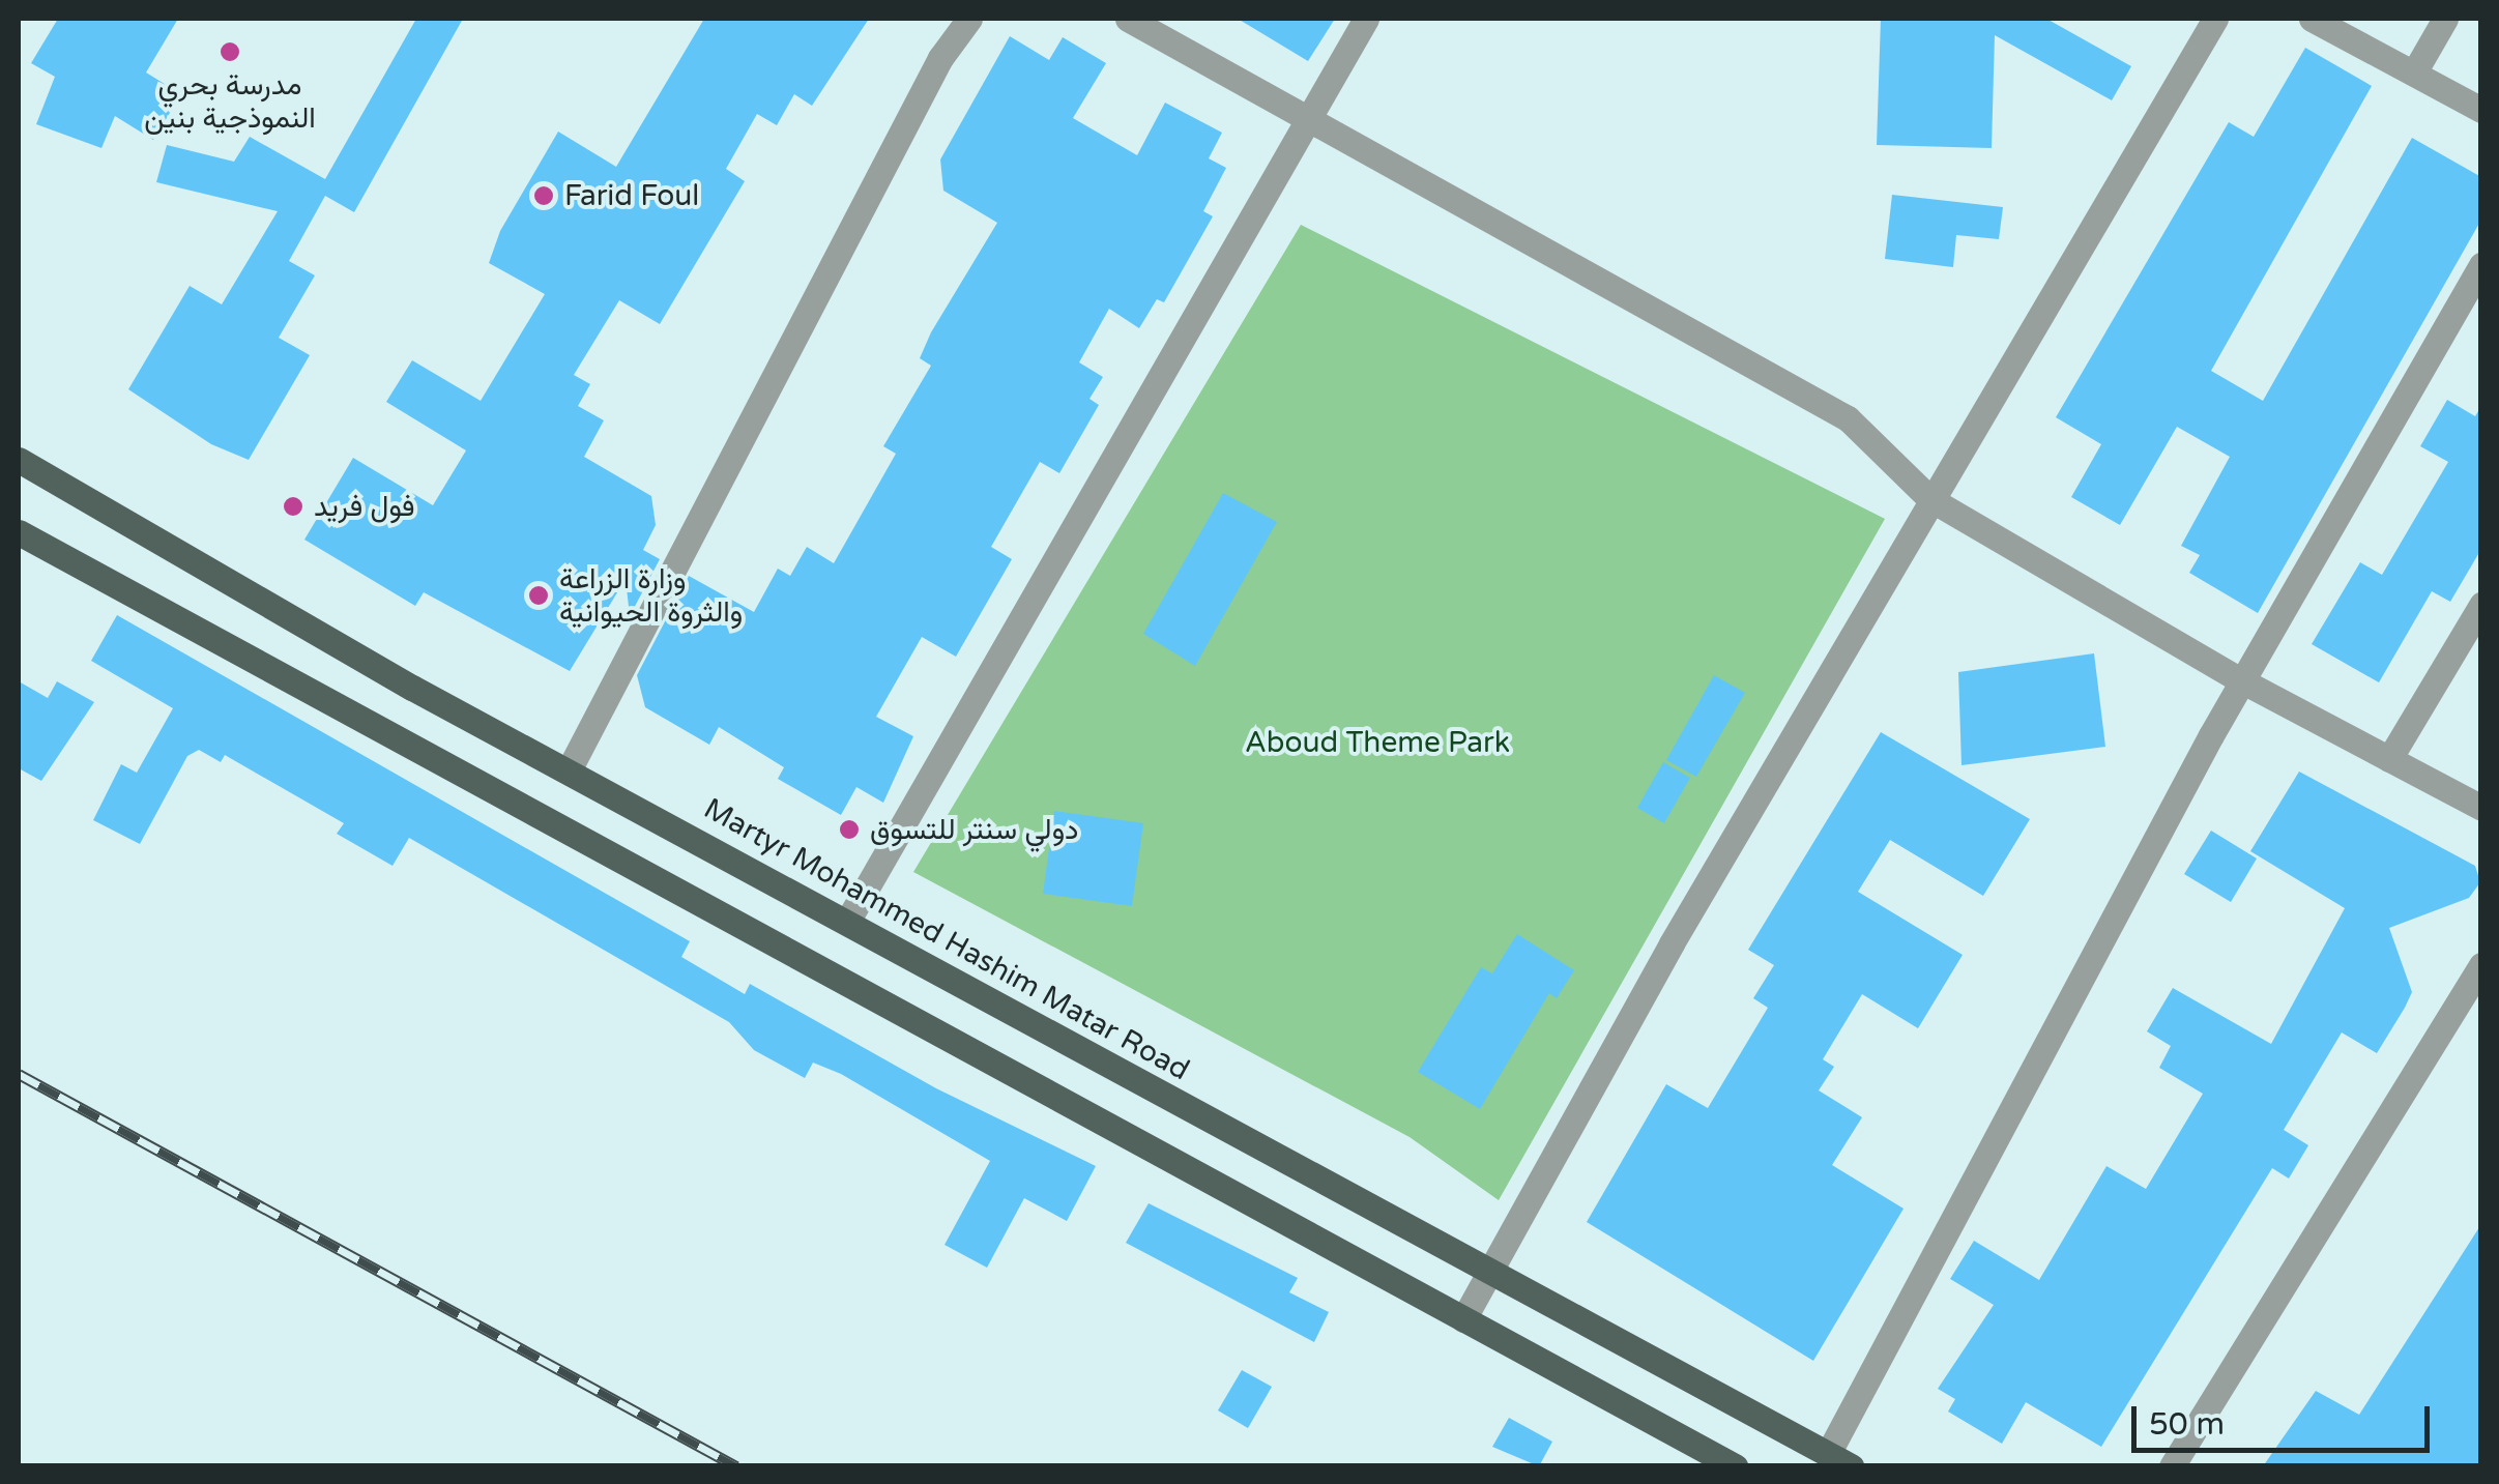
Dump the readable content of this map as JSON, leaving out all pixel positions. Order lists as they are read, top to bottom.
{
  "streets": {
    "main road": ["Martyr Mohammed Hashim Matar Road"]
  },
  "parks": ["Aboud Theme Park"],
  "places": [
    "مدرسة بحري النموذجية بنين",
    "Farid Foul",
    "فول فريد",
    "وزارة الزراعة والثروة الحيوانية",
    "دولي سنتر للتسوق"
  ],
  "scale_bar": "50 m"
}
